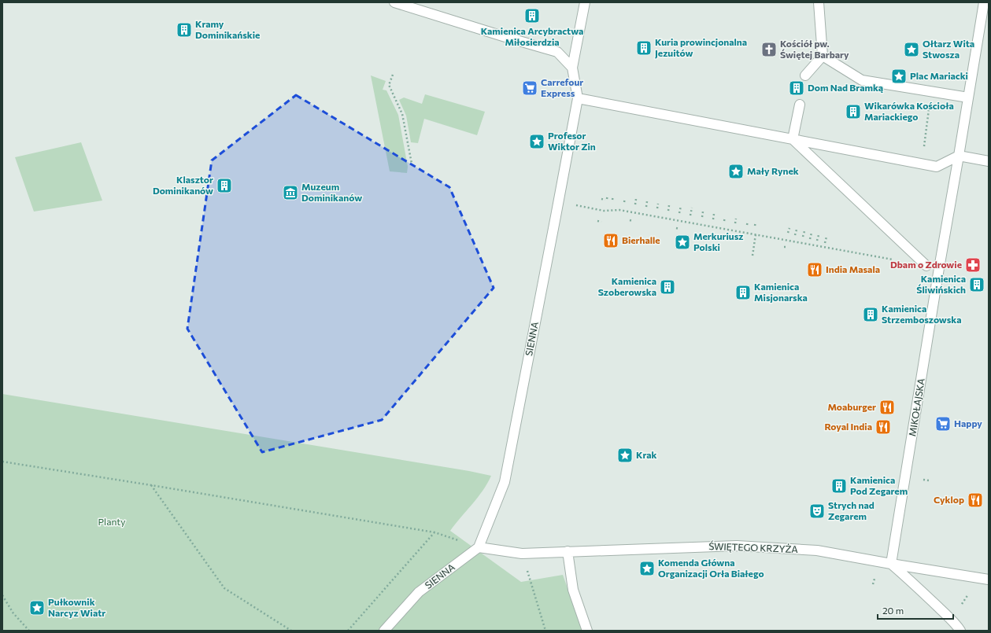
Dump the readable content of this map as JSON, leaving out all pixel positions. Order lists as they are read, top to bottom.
{
  "streets": {
    "street": ["SIENNA", "MIKOŁAJSKA", "ŚWIĘTEGO KRZYŻA"]
  },
  "crossings": [
    ["SIENNA", "ŚWIĘTEGO KRZYŻA"],
    ["MIKOŁAJSKA", "ŚWIĘTEGO KRZYŻA"]
  ],
  "parks": ["Planty"],
  "places": {
    "building": [
      "Kamienica Arcybractwa Miłosierdzia",
      "Kramy Dominikańskie",
      "Kuria prowincjonalna Jezuitów",
      "Dom Nad Bramką",
      "Wikarówka Kościoła Mariackiego",
      "Klasztor Dominikanów",
      "Kamienica Śliwińskich",
      "Kamienica Szoberowska",
      "Kamienica Misjonarska",
      "Kamienica Strzemboszowska",
      "Kamienica Pod Zegarem"
    ],
    "church": ["Kościół pw. Świętej Barbary"],
    "place": [
      "Ołtarz Wita Stwosza",
      "Plac Mariacki",
      "Profesor Wiktor Zin",
      "Mały Rynek",
      "Merkuriusz Polski",
      "Krak",
      "Komenda Główna Organizacji Orła Białego",
      "Pułkownik Narcyz Wiatr"
    ],
    "supermarket": ["Carrefour Express", "Happy"],
    "museum": ["Muzeum Dominikanów"],
    "restaurant": [
      "Bierhalle",
      "India Masala",
      "Moaburger",
      "Royal India",
      "Cyklop"
    ],
    "pharmacy": ["Dbam o Zdrowie"],
    "theatre": ["Strych nad Zegarem"]
  },
  "scale_bar": "20 m"
}
